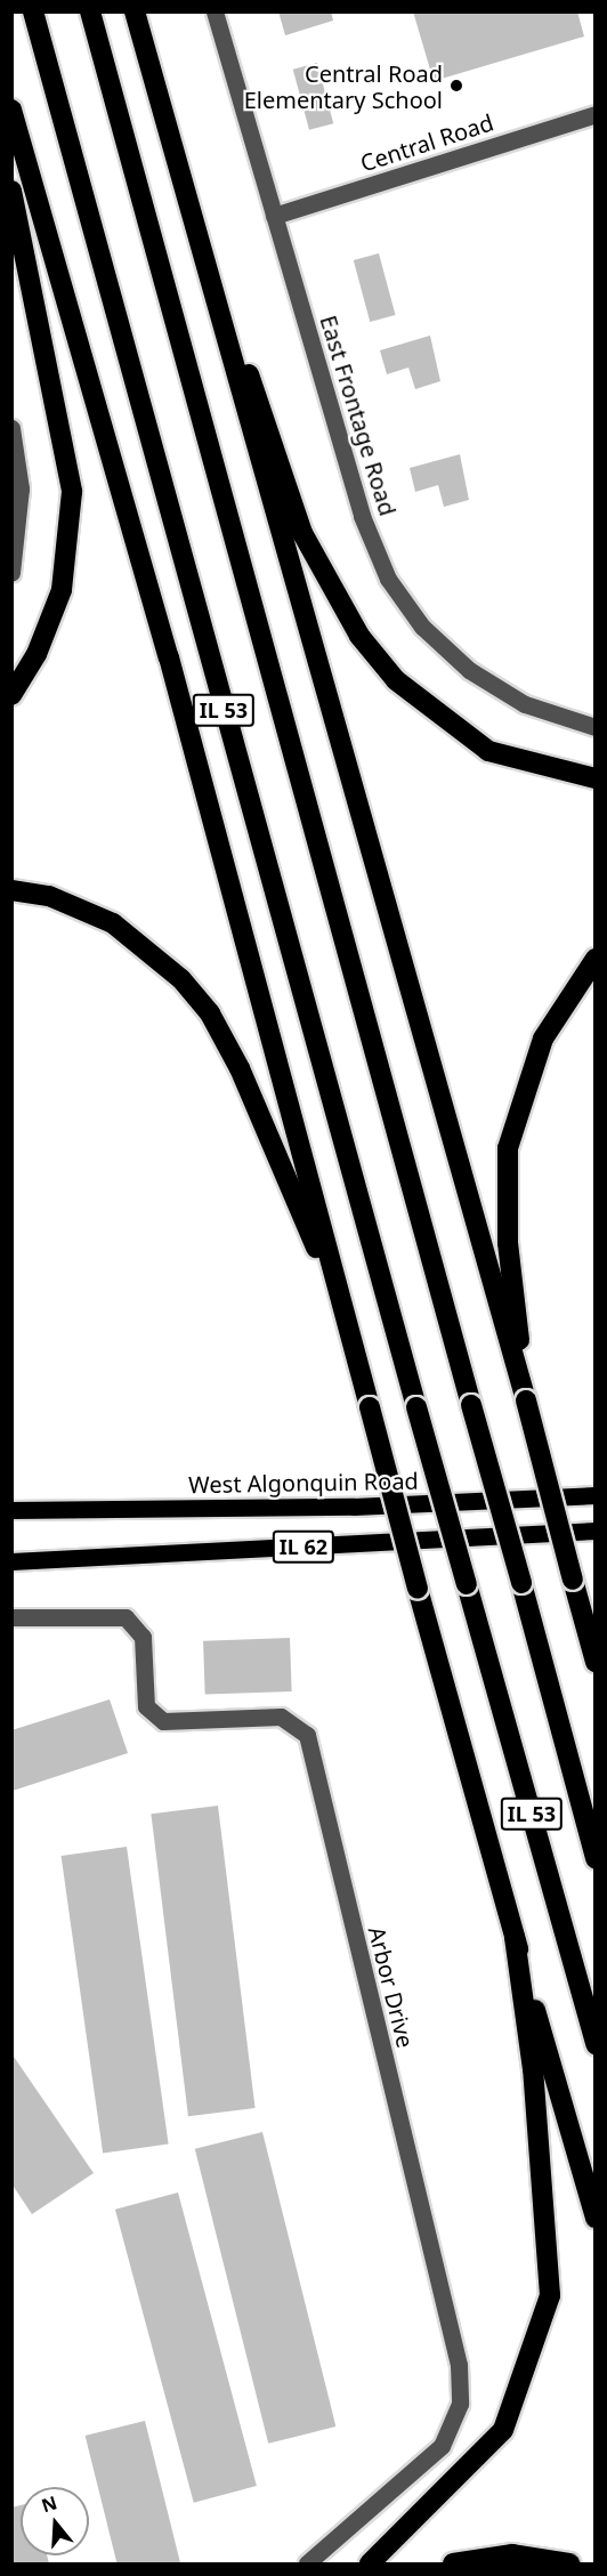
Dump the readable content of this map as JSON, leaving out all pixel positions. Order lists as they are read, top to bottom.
{
  "streets": {
    "highway": ["IL 53"],
    "main road": ["West Algonquin Road", "IL 62"],
    "street": ["Central Road", "East Frontage Road", "Arbor Drive"]
  },
  "crossings": [
    ["Central Road", "East Frontage Road"]
  ],
  "places": ["Central Road Elementary School"],
  "north": "top"
}
